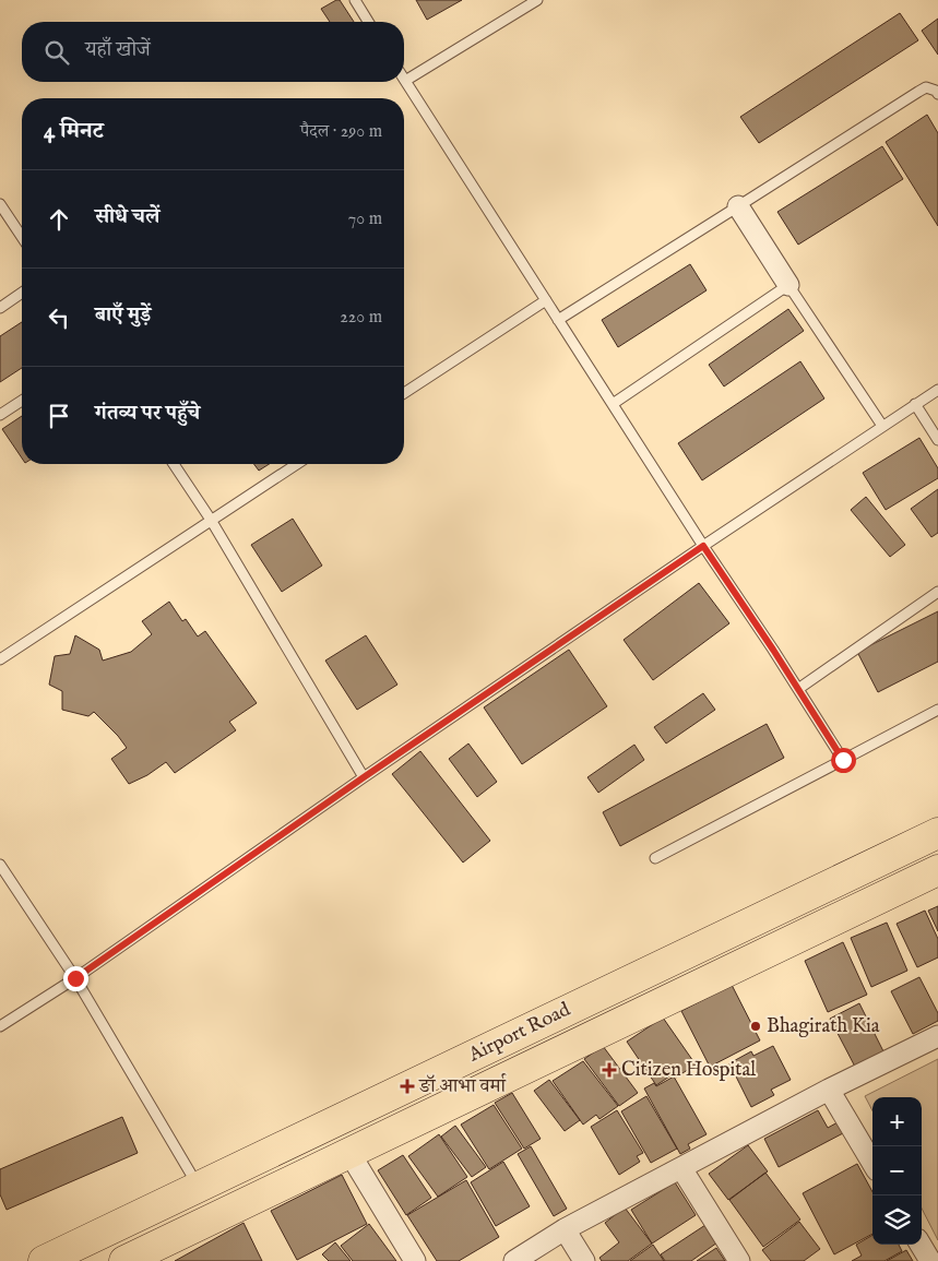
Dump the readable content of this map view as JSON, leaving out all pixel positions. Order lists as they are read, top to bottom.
{
  "streets": {
    "main road": ["Airport Road"]
  },
  "places": {
    "other": ["Bhagirath Kia"],
    "health": ["Citizen Hospital", "ङॉ आभा वर्मा"]
  },
  "page": {
    "search": "यहाँ खोजें",
    "heading": ["4 मिनट", "पैदल · 290 m"],
    "list": [
      ["सीधे चलें", "70 m"],
      ["बाएँ मुड़ें", "220 m"],
      "गंतव्य पर पहुँचे"
    ],
    "map_buttons": ["+", "−"]
  }
}
